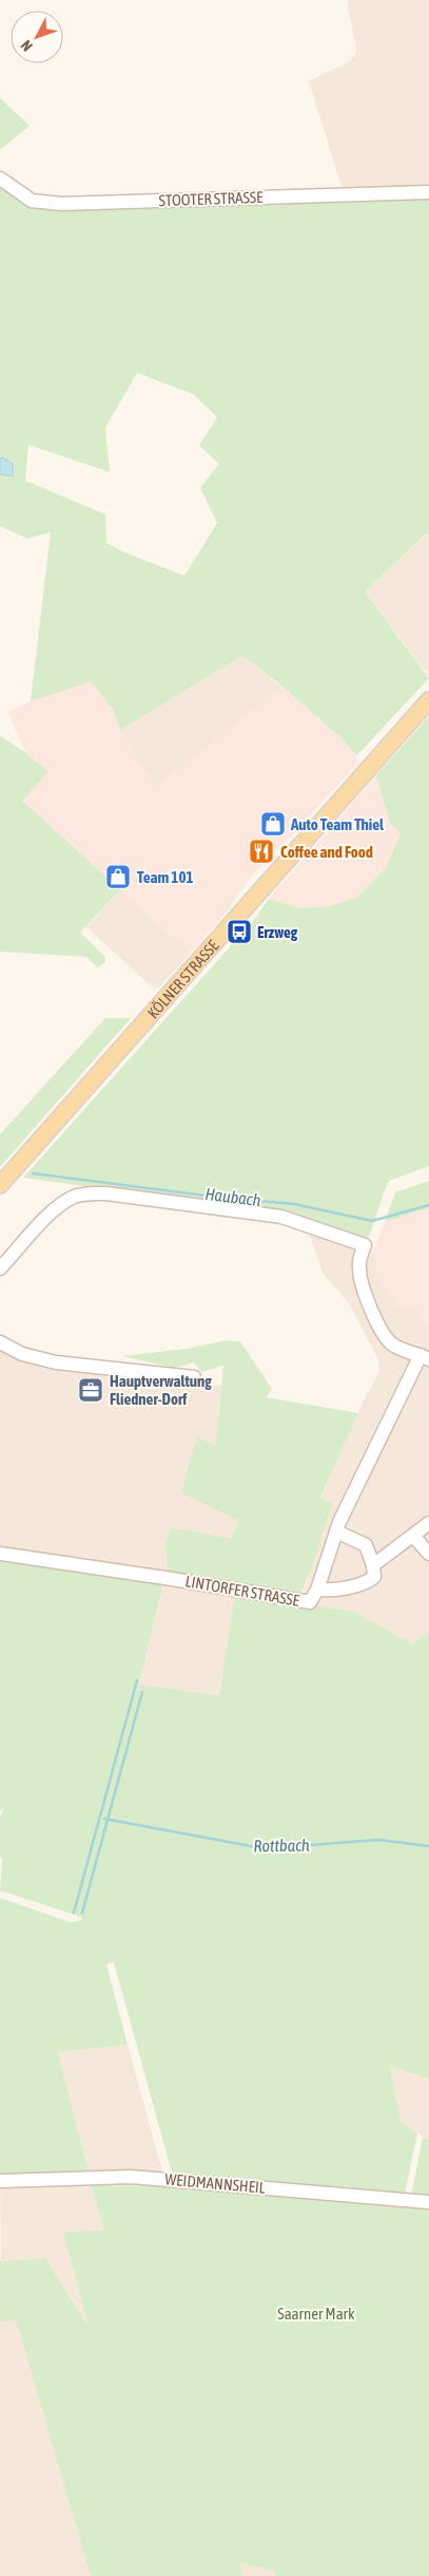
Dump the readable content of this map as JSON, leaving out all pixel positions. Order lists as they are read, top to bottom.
{
  "streets": {
    "main road": ["KÖLNER STRASSE"],
    "street": ["STOOTER STRASSE", "LINTORFER STRASSE", "WEIDMANNSHEIL"]
  },
  "water": ["Haubach", "Rottbach"],
  "parks": ["Saarner Mark"],
  "places": {
    "shop": ["Auto Team Thiel", "Team 101"],
    "restaurant": ["Coffee and Food"],
    "bus stop": ["Erzweg"],
    "office": ["Hauptverwaltung Fliedner-Dorf"]
  },
  "north": "bottom left"
}
